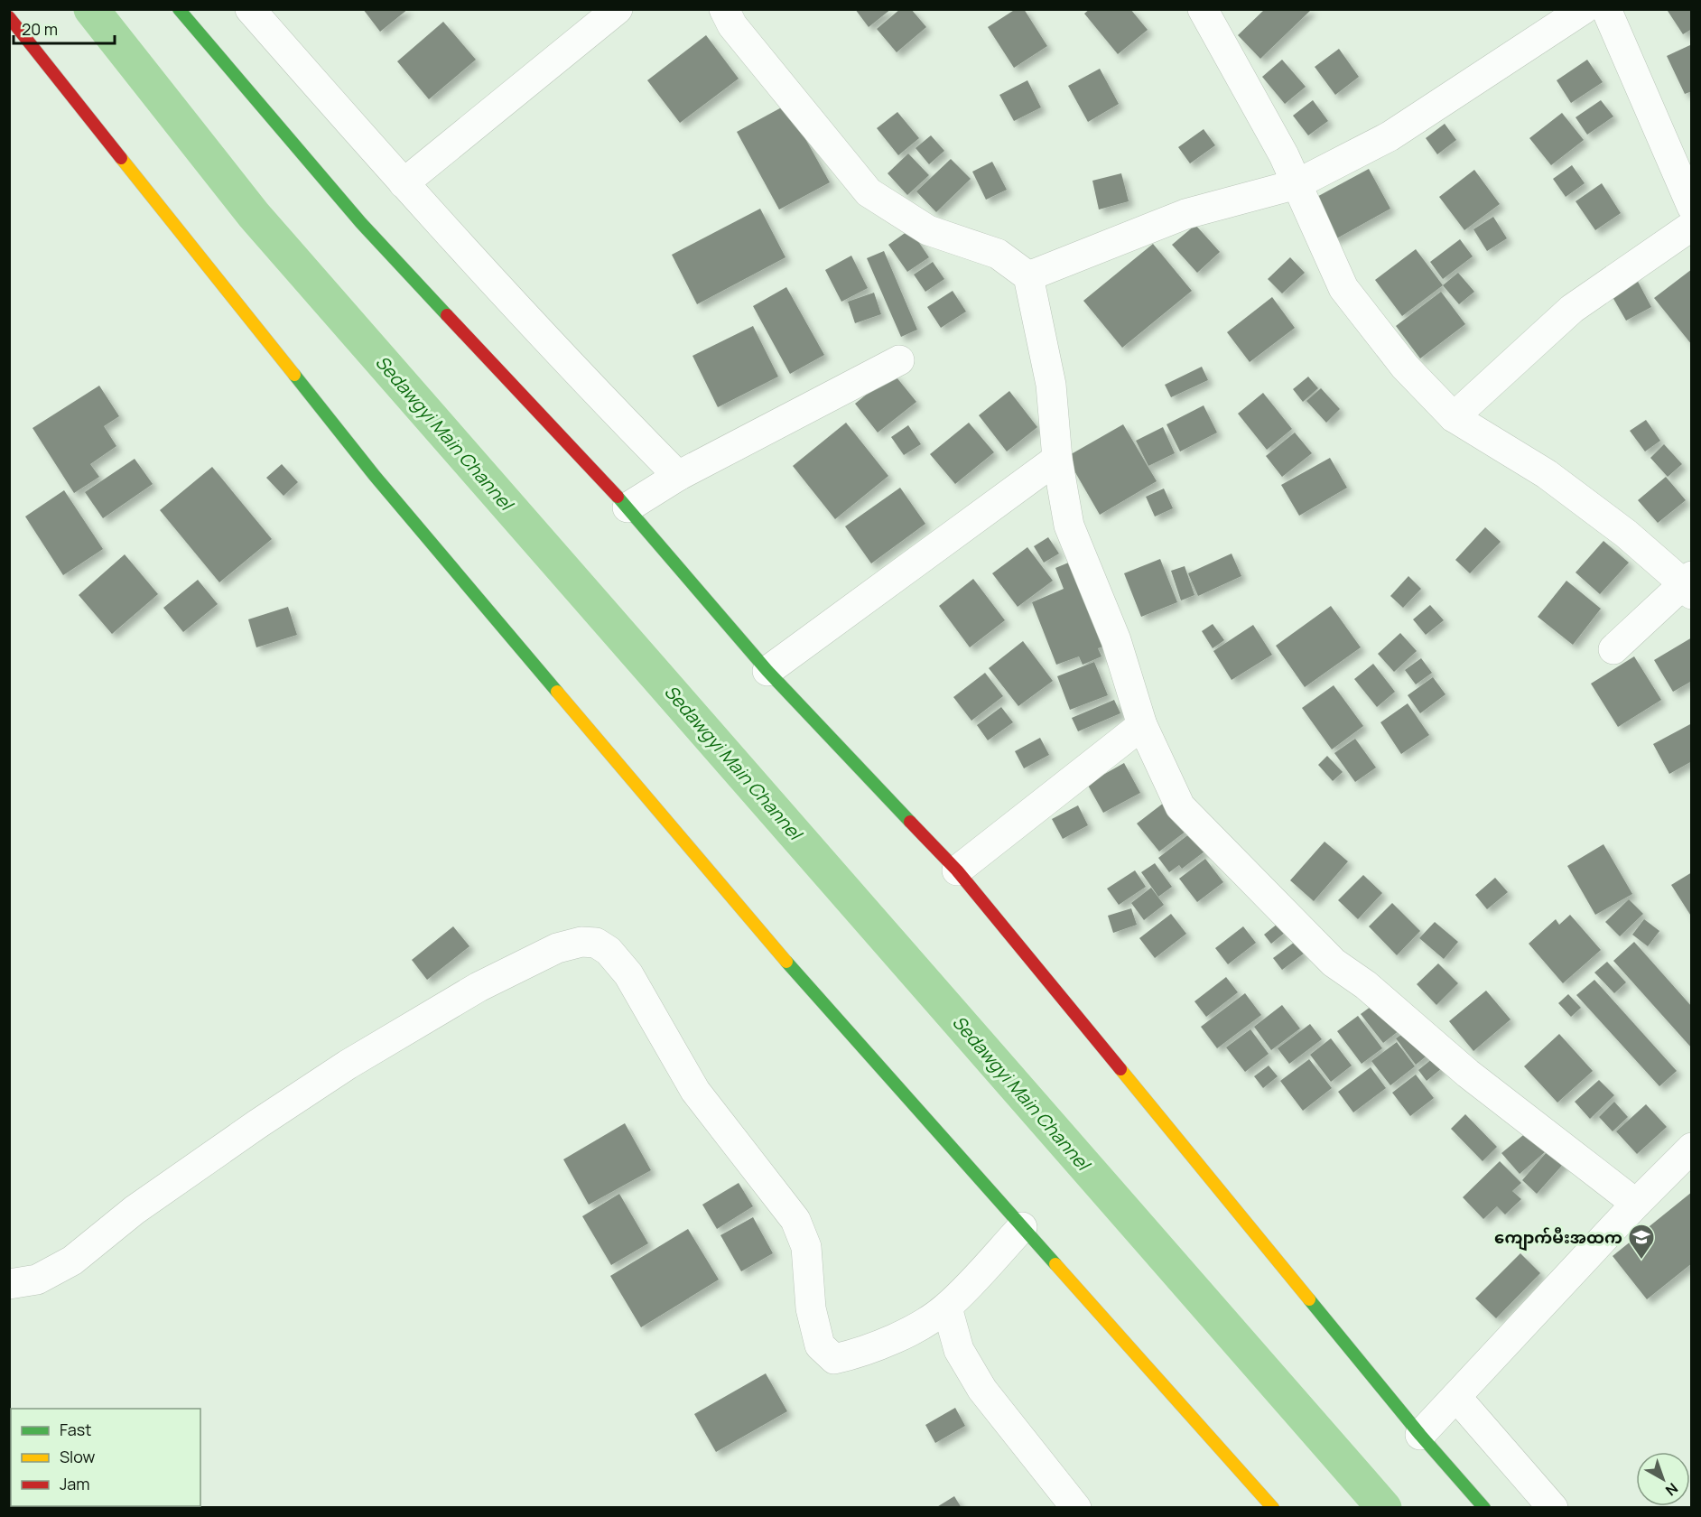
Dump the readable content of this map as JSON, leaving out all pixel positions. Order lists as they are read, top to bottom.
{
  "water": ["Sedawgyi Main Channel"],
  "places": {
    "school or university": ["ကျောက်မီးအထက"]
  },
  "legend": ["Fast", "Slow", "Jam"],
  "scale_bar": "20 m",
  "north": "bottom right"
}
